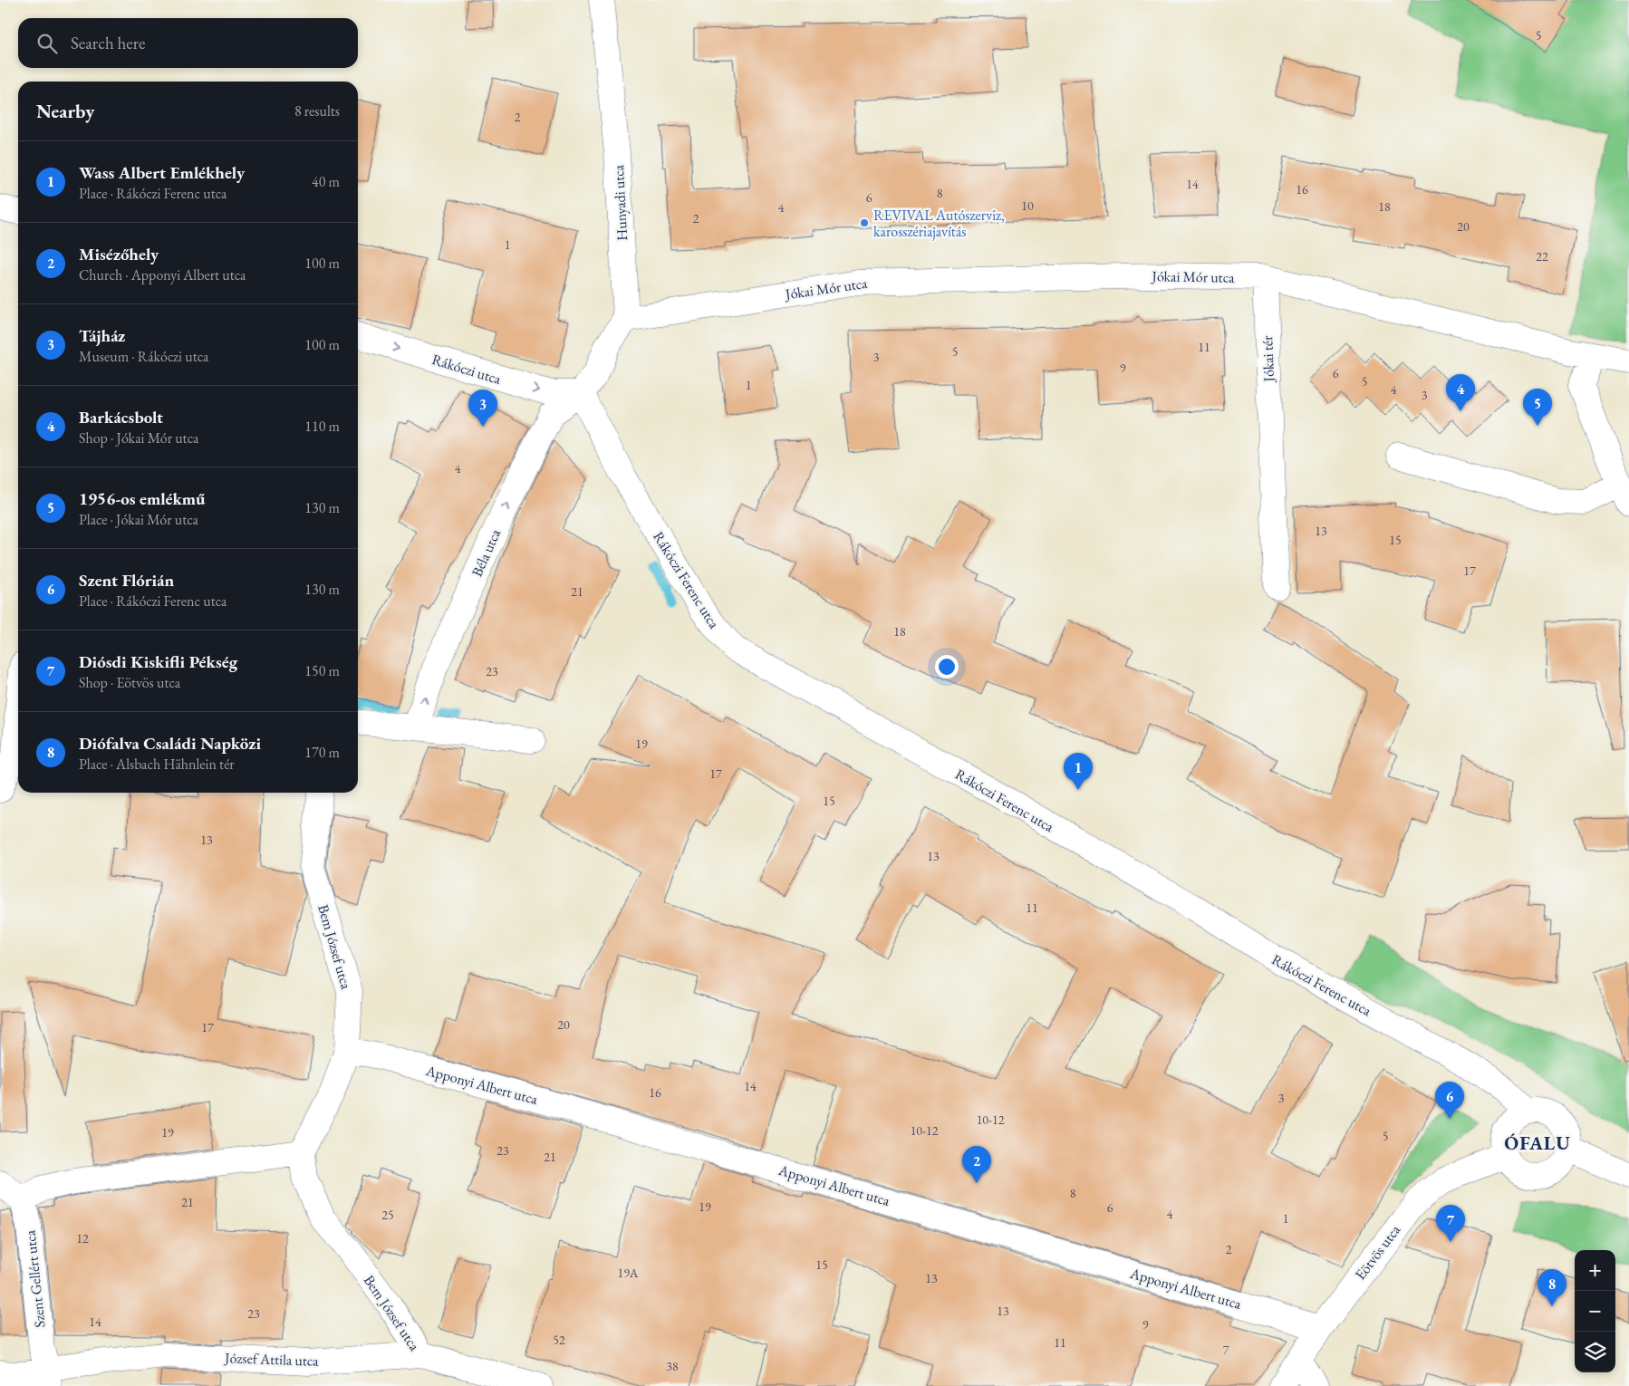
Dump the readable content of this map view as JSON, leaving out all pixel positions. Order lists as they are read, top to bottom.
{
  "streets": {
    "street": [
      "Hunyadi utca",
      "Jókai Mór utca",
      "Jókai tér",
      "Rákóczi utca",
      "Béla utca",
      "Rákóczi Ferenc utca",
      "Bem József utca",
      "Apponyi Albert utca",
      "Eötvös utca",
      "Szent Gellért utca",
      "József Attila utca"
    ]
  },
  "crossings": [
    ["Hunyadi utca", "Jókai Mór utca"],
    ["Jókai Mór utca", "Jókai tér"],
    ["Rákóczi utca", "Béla utca"],
    ["Rákóczi utca", "Rákóczi Ferenc utca"],
    ["Béla utca", "Rákóczi Ferenc utca"],
    ["Rákóczi Ferenc utca", "Eötvös utca"],
    ["Bem József utca", "Apponyi Albert utca"],
    ["Bem József utca", "József Attila utca"],
    ["Apponyi Albert utca", "Eötvös utca"],
    ["Szent Gellért utca", "József Attila utca"]
  ],
  "one_way": ["Rákóczi utca", "Béla utca"],
  "districts": ["ÓFALU"],
  "places": ["REVIVAL Autószerviz, karosszériajavítás"],
  "house_numbers": [
    "5",
    "2",
    "14",
    "16",
    "8",
    "6",
    "10",
    "18",
    "4",
    "2",
    "20",
    "1",
    "22",
    "11",
    "5",
    "3",
    "9",
    "6",
    "5",
    "1",
    "4",
    "3",
    "4",
    "13",
    "15",
    "17",
    "21",
    "18",
    "23",
    "19",
    "17",
    "15",
    "13",
    "13",
    "11",
    "20",
    "17",
    "14",
    "16",
    "3",
    "10-12",
    "10-12",
    "19",
    "5",
    "23",
    "21",
    "8",
    "21",
    "19",
    "6",
    "4",
    "25",
    "1",
    "12",
    "2",
    "15",
    "19A",
    "13",
    "13",
    "23",
    "14",
    "9",
    "52",
    "11",
    "7",
    "38"
  ],
  "page": {
    "search": "Search here",
    "heading": ["Nearby", "8 results"],
    "list": [
      {
        "mark": "1",
        "name": "Wass Albert Emlékhely",
        "note": "Place · Rákóczi Ferenc utca",
        "value": "40 m"
      },
      {
        "mark": "2",
        "name": "Misézőhely",
        "note": "Church · Apponyi Albert utca",
        "value": "100 m"
      },
      {
        "mark": "3",
        "name": "Tájház",
        "note": "Museum · Rákóczi utca",
        "value": "100 m"
      },
      {
        "mark": "4",
        "name": "Barkácsbolt",
        "note": "Shop · Jókai Mór utca",
        "value": "110 m"
      },
      {
        "mark": "5",
        "name": "1956-os emlékmű",
        "note": "Place · Jókai Mór utca",
        "value": "130 m"
      },
      {
        "mark": "6",
        "name": "Szent Flórián",
        "note": "Place · Rákóczi Ferenc utca",
        "value": "130 m"
      },
      {
        "mark": "7",
        "name": "Diósdi Kiskifli Pékség",
        "note": "Shop · Eötvös utca",
        "value": "150 m"
      },
      {
        "mark": "8",
        "name": "Diófalva Családi Napközi",
        "note": "Place · Alsbach Hähnlein tér",
        "value": "170 m"
      }
    ],
    "pins": [
      "4",
      "5",
      "3",
      "1",
      "6",
      "2",
      "7",
      "8"
    ],
    "map_buttons": ["+", "−"]
  }
}
